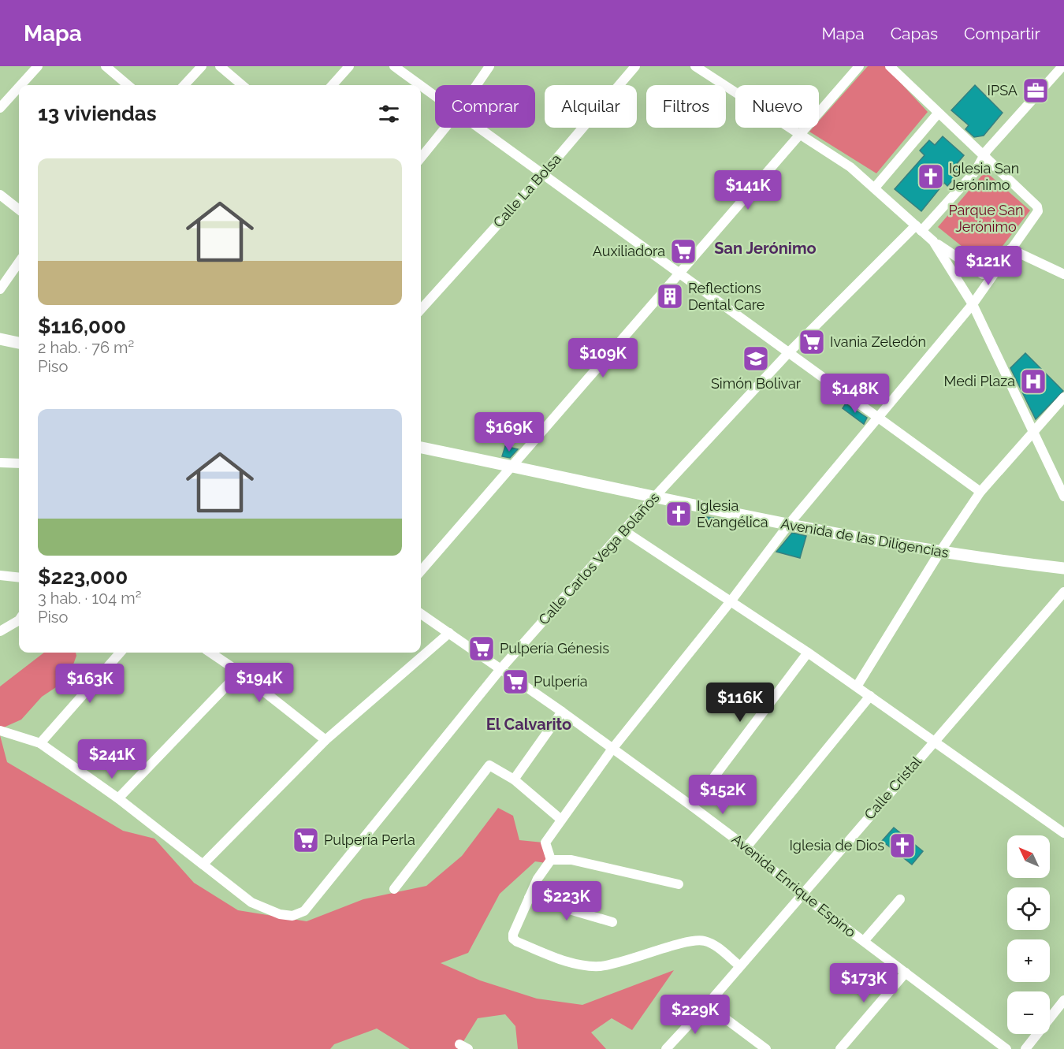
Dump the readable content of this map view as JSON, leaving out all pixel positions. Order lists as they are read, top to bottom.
{
  "streets": {
    "street": [
      "Calle La Bolsa",
      "Avenida de las Diligencias",
      "Calle Carlos Vega Bolaños",
      "Calle Cristal",
      "Avenida Enrique Espino"
    ]
  },
  "crossings": [
    ["Avenida de las Diligencias", "Calle Carlos Vega Bolaños"],
    ["Calle Carlos Vega Bolaños", "Avenida Enrique Espino"],
    ["Calle Cristal", "Avenida Enrique Espino"]
  ],
  "districts": ["San Jerónimo", "El Calvarito"],
  "parks": ["Parque San Jerónimo"],
  "places": {
    "office": ["IPSA"],
    "church": ["Iglesia San Jerónimo", "Iglesia Evangélica", "Iglesia de Dios"],
    "supermarket": [
      "Auxiliadora",
      "Ivania Zeledón",
      "Pulpería Génesis",
      "Pulpería",
      "Pulpería Perla"
    ],
    "building": ["Reflections Dental Care"],
    "school or university": ["Simón Bolivar"],
    "hospital": ["Medi Plaza"]
  },
  "north": "top left",
  "page": {
    "header": "Mapa",
    "nav": ["Mapa", "Capas", "Compartir"],
    "chip": [
      "Comprar",
      "Alquilar",
      "Filtros",
      "Nuevo"
    ],
    "heading": "13 viviendas",
    "list": [
      {
        "name": "$116,000",
        "note": "2 hab. · 76 m² · Piso"
      },
      {
        "name": "$223,000",
        "note": "3 hab. · 104 m² · Piso"
      }
    ],
    "price": [
      "$141K",
      "$121K",
      "$109K",
      "$148K",
      "$169K",
      "$194K",
      "$163K",
      "$116K",
      "$241K",
      "$152K",
      "$223K",
      "$173K",
      "$229K"
    ],
    "map_buttons": ["+", "−"]
  }
}
